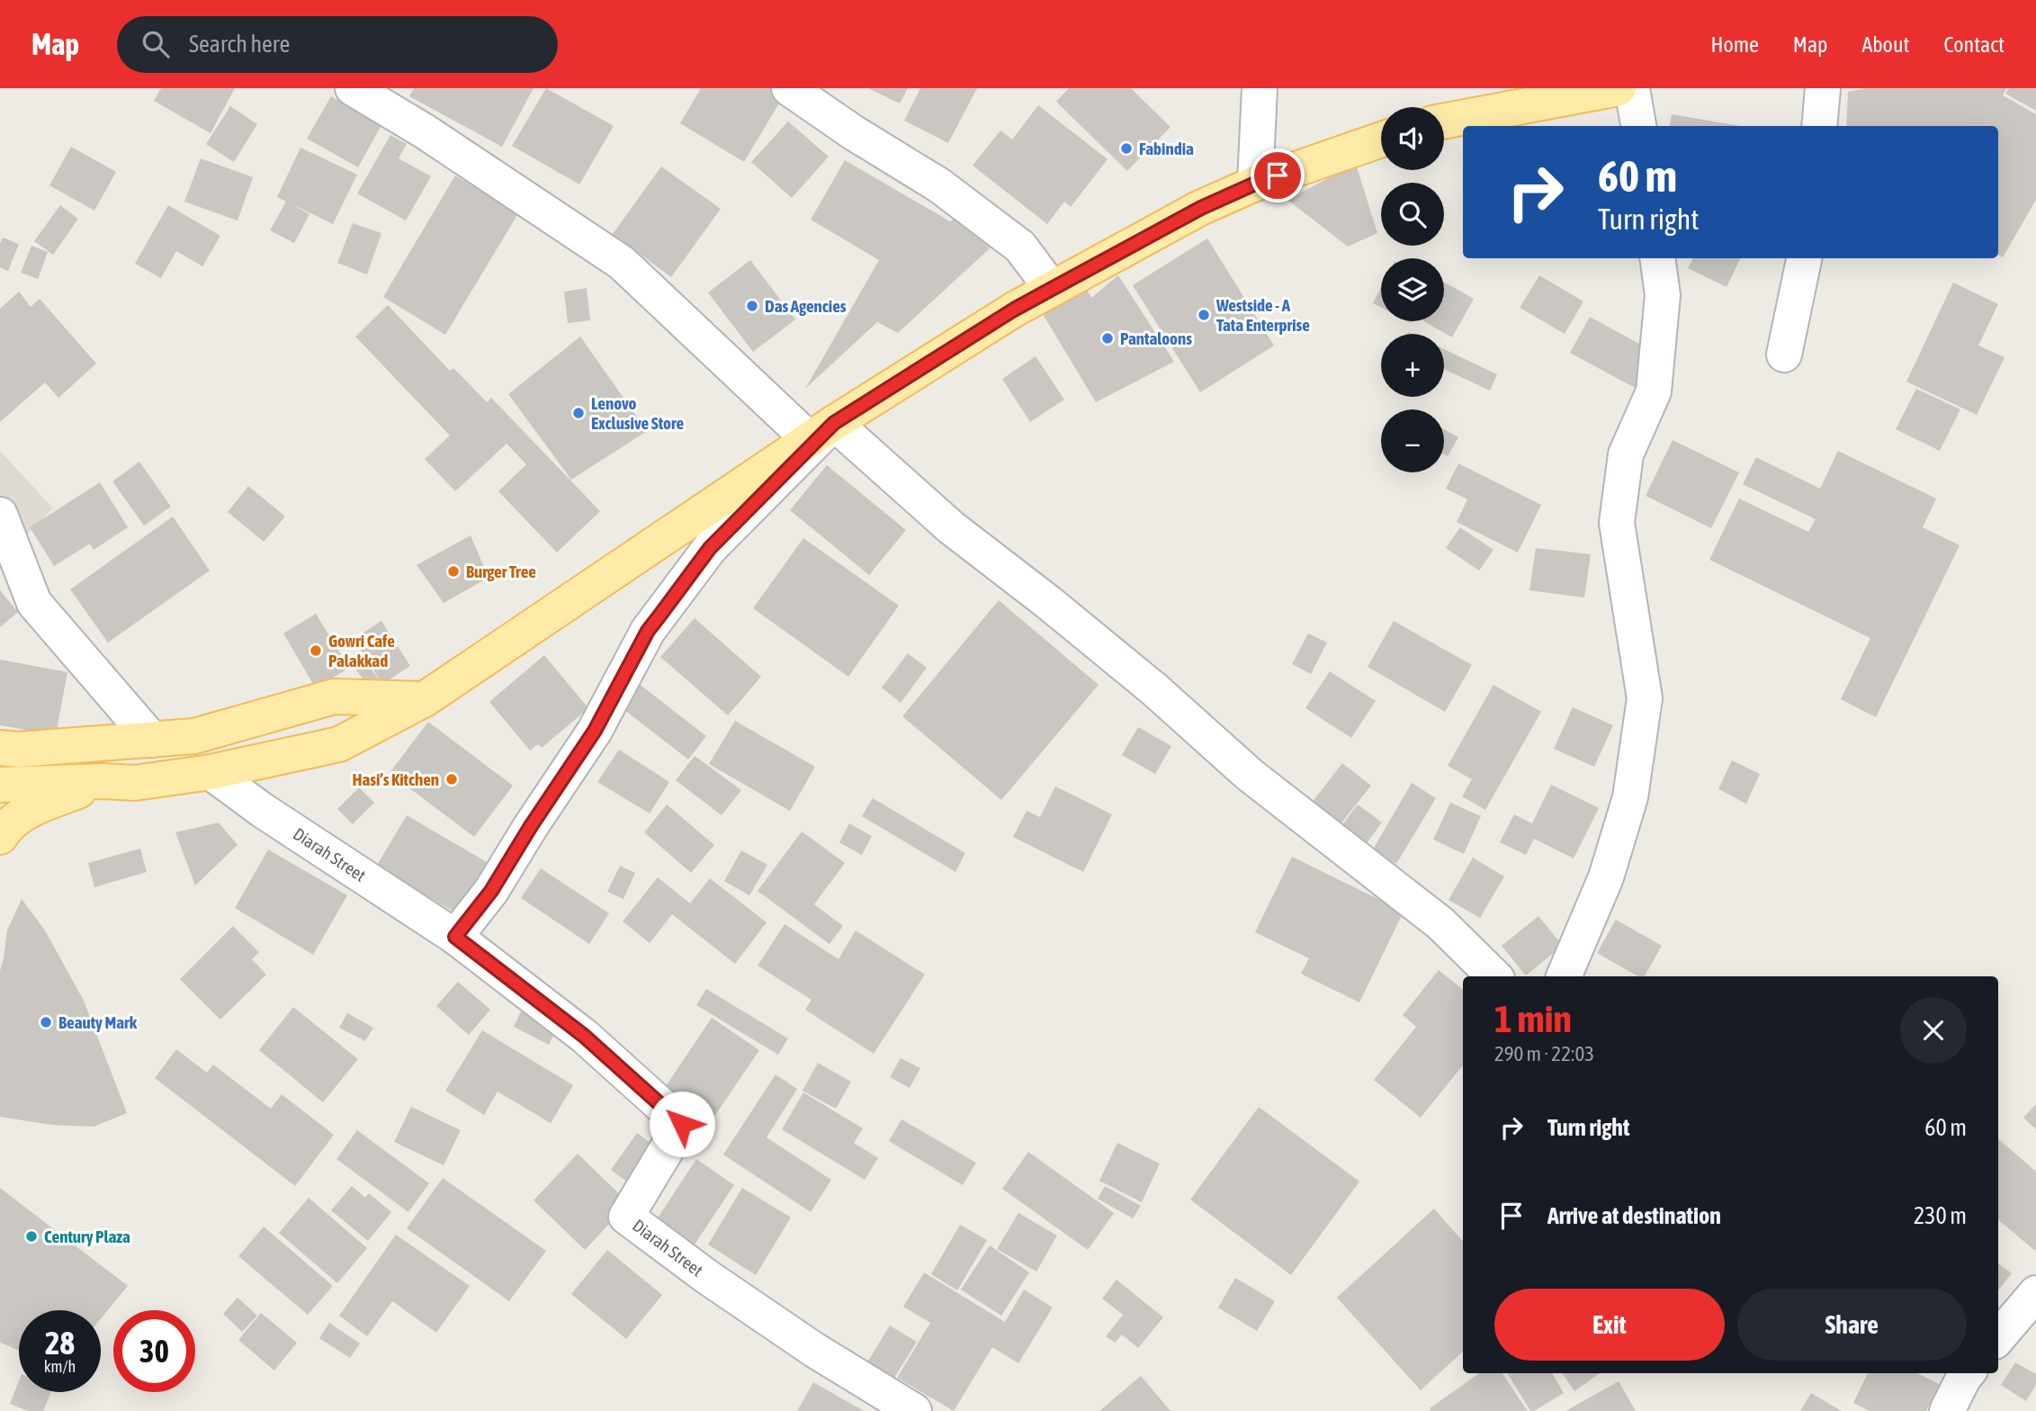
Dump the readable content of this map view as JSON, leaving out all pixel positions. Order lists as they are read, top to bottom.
{
  "streets": {
    "street": ["Diarah Street"]
  },
  "places": [
    "Fabindia",
    "Das Agencies",
    "Westside - A Tata Enterprise",
    "Pantaloons",
    "Lenovo Exclusive Store",
    "Burger Tree",
    "Gowri Cafe Palakkad",
    "Hasi’s Kitchen",
    "Beauty Mark",
    "Century Plaza"
  ],
  "page": {
    "header": "Map",
    "search": "Search here",
    "nav": [
      "Home",
      "Map",
      "About",
      "Contact"
    ],
    "map_buttons": ["+", "−"],
    "turn": ["60 m", "Turn right"],
    "heading": ["1 min", "290 m · 22:03"],
    "list": [
      {
        "name": "Turn right",
        "value": "60 m"
      },
      {
        "name": "Arrive at destination",
        "value": "230 m"
      }
    ],
    "buttons": ["Exit", "Share"],
    "speed": "28 km/h",
    "limit": "30"
  }
}
